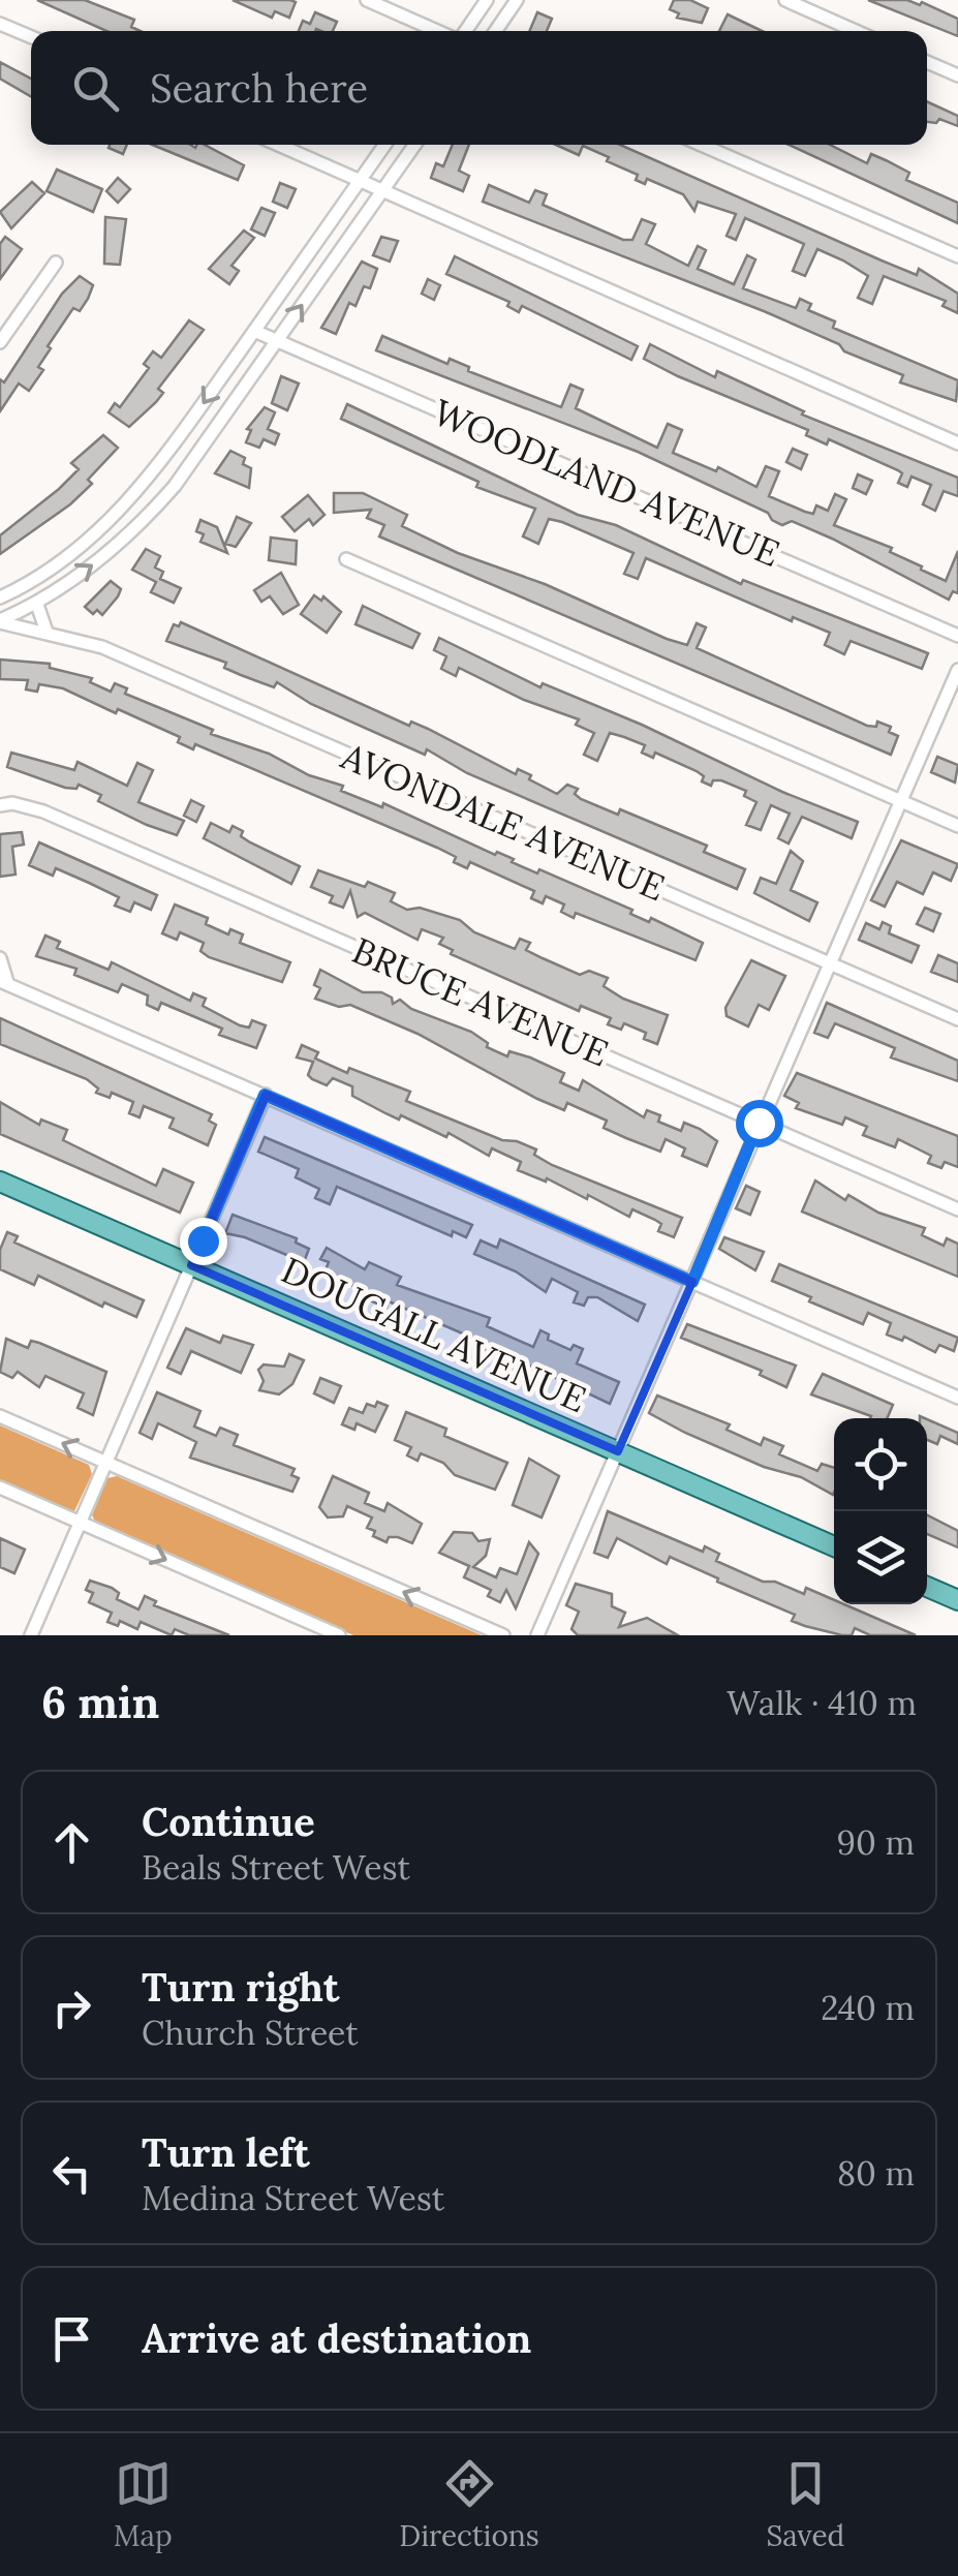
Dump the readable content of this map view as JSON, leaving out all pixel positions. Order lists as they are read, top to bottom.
{
  "streets": {
    "main road": ["DOUGALL AVENUE"],
    "street": ["WOODLAND AVENUE", "AVONDALE AVENUE", "BRUCE AVENUE"]
  },
  "page": {
    "search": "Search here",
    "heading": ["6 min", "Walk · 410 m"],
    "list": [
      ["Continue", "Beals Street West", "90 m"],
      ["Turn right", "Church Street", "240 m"],
      ["Turn left", "Medina Street West", "80 m"],
      "Arrive at destination"
    ],
    "nav": ["Map", "Directions", "Saved"]
  }
}
